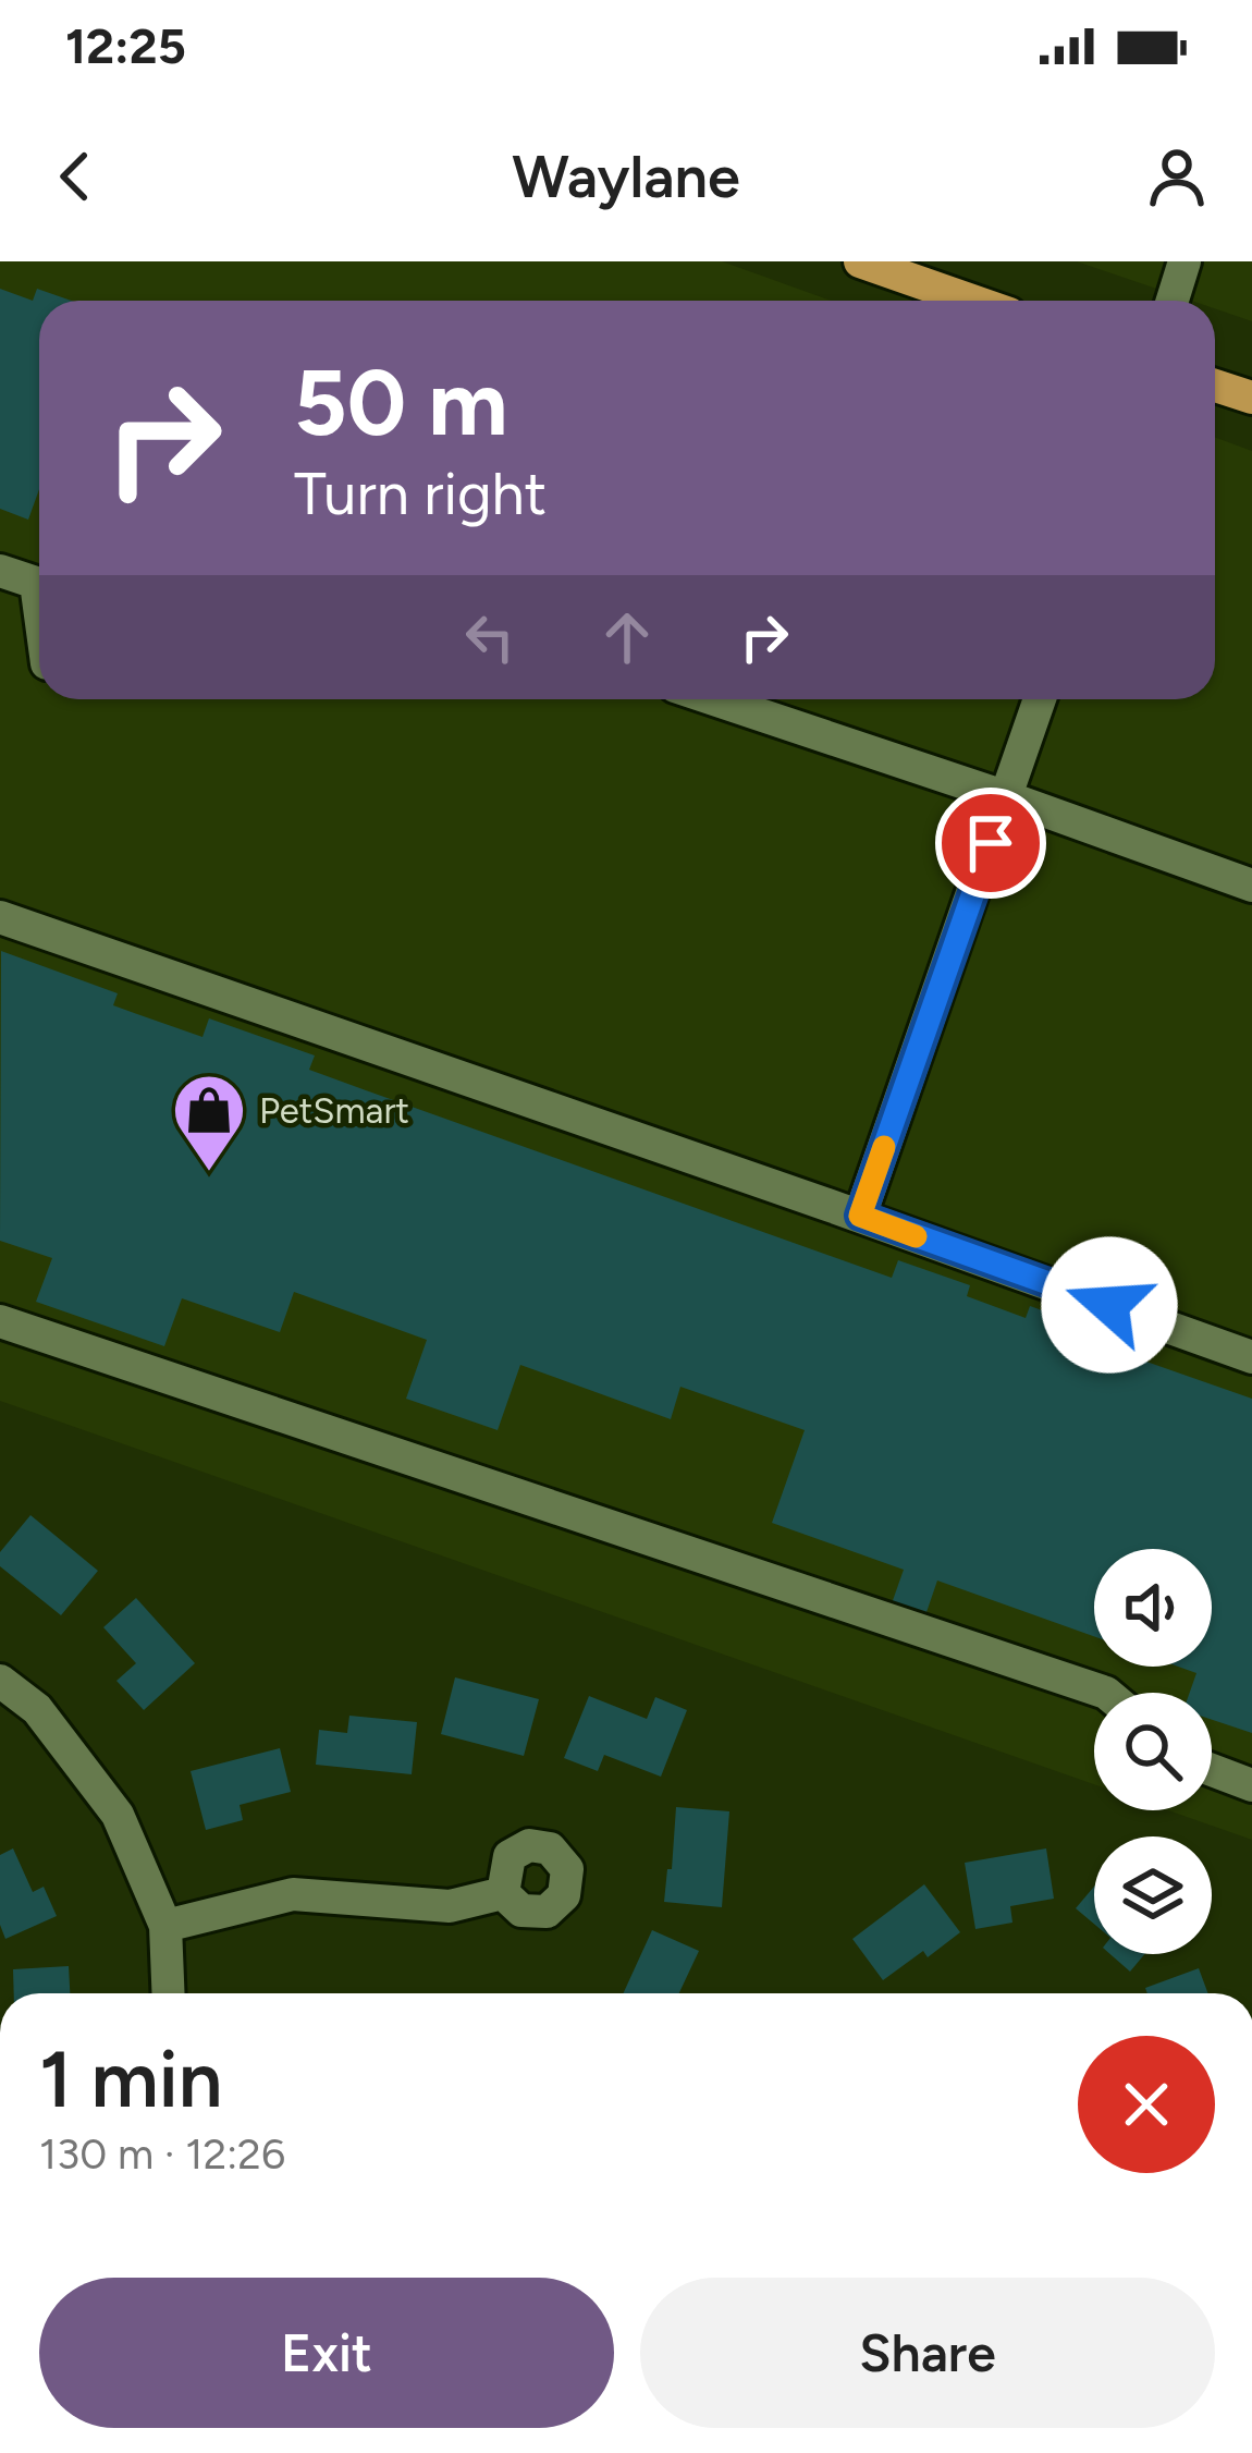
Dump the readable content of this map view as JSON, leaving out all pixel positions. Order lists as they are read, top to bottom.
{
  "places": {
    "shop": ["PetSmart"]
  },
  "page": {
    "status": "12:25",
    "header": "Waylane",
    "turn": ["50 m", "Turn right"],
    "heading": ["1 min", "130 m · 12:26"],
    "buttons": ["Exit", "Share"]
  }
}
